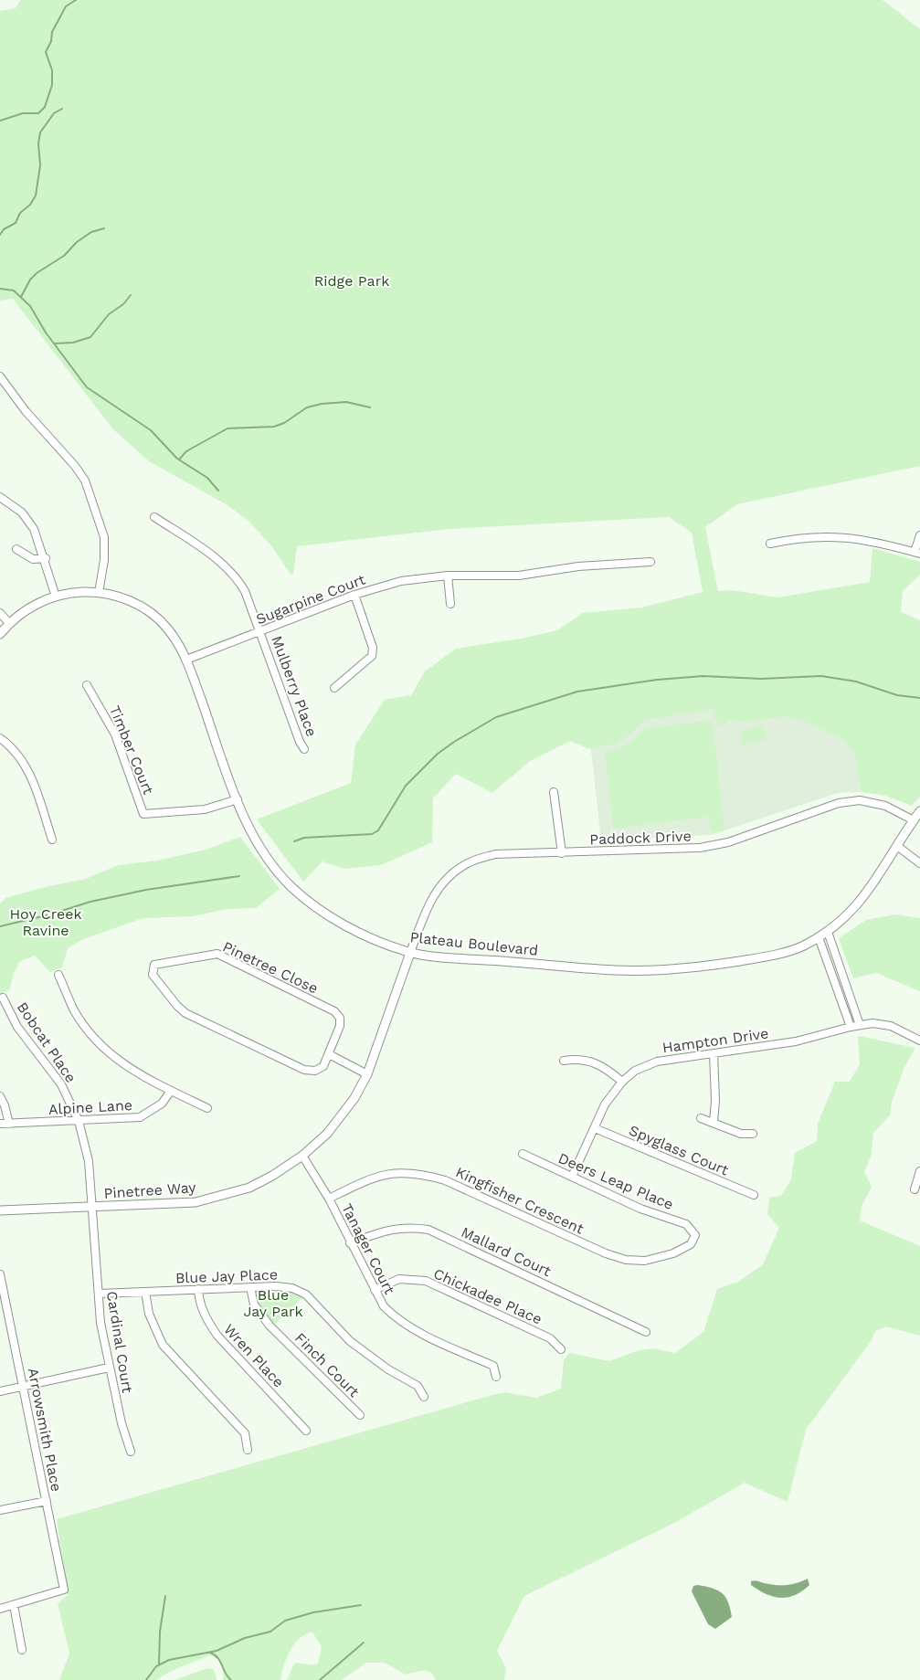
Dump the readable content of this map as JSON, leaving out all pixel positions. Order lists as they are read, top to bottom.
{
  "streets": {
    "street": [
      "Sugarpine Court",
      "Mulberry Place",
      "Timber Court",
      "Paddock Drive",
      "Plateau Boulevard",
      "Pinetree Close",
      "Hampton Drive",
      "Bobcat Place",
      "Alpine Lane",
      "Spyglass Court",
      "Deers Leap Place",
      "Pinetree Way",
      "Kingfisher Crescent",
      "Tanager Court",
      "Mallard Court",
      "Blue Jay Place",
      "Chickadee Place",
      "Cardinal Court",
      "Wren Place",
      "Finch Court",
      "Arrowsmith Place"
    ]
  },
  "crossings": [
    ["Sugarpine Court", "Mulberry Place"],
    ["Sugarpine Court", "Plateau Boulevard"],
    ["Timber Court", "Plateau Boulevard"],
    ["Paddock Drive", "Plateau Boulevard"],
    ["Paddock Drive", "Pinetree Way"],
    ["Plateau Boulevard", "Pinetree Way"],
    ["Hampton Drive", "Spyglass Court"],
    ["Hampton Drive", "Deers Leap Place"],
    ["Bobcat Place", "Alpine Lane"],
    ["Bobcat Place", "Pinetree Way"],
    ["Bobcat Place", "Cardinal Court"],
    ["Deers Leap Place", "Kingfisher Crescent"],
    ["Pinetree Way", "Tanager Court"],
    ["Pinetree Way", "Cardinal Court"],
    ["Kingfisher Crescent", "Tanager Court"],
    ["Tanager Court", "Mallard Court"],
    ["Tanager Court", "Chickadee Place"],
    ["Blue Jay Place", "Cardinal Court"],
    ["Blue Jay Place", "Wren Place"],
    ["Blue Jay Place", "Finch Court"]
  ],
  "parks": ["Ridge Park", "Hoy Creek Ravine", "Blue Jay Park"]
}
